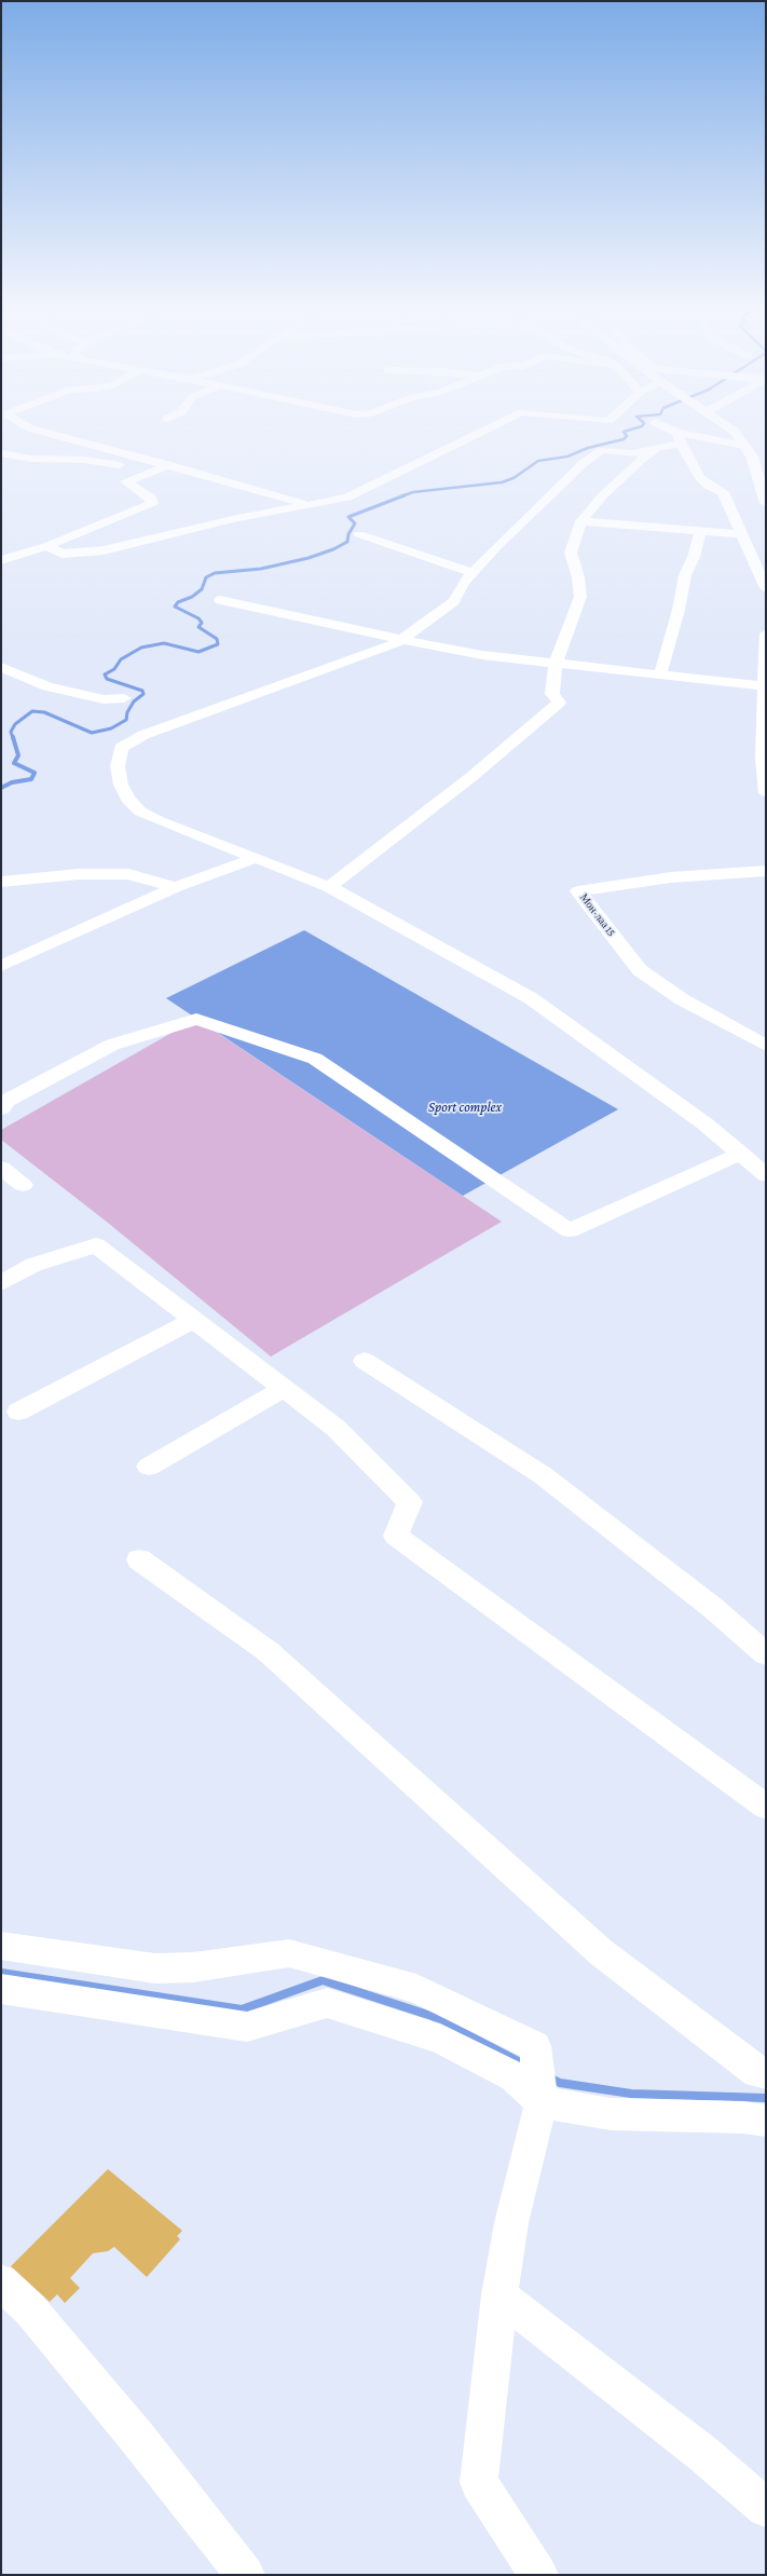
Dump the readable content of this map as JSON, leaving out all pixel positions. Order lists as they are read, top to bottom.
{
  "streets": {
    "street": ["Мон-лаа 15"]
  },
  "water": ["Sport complex"]
}
